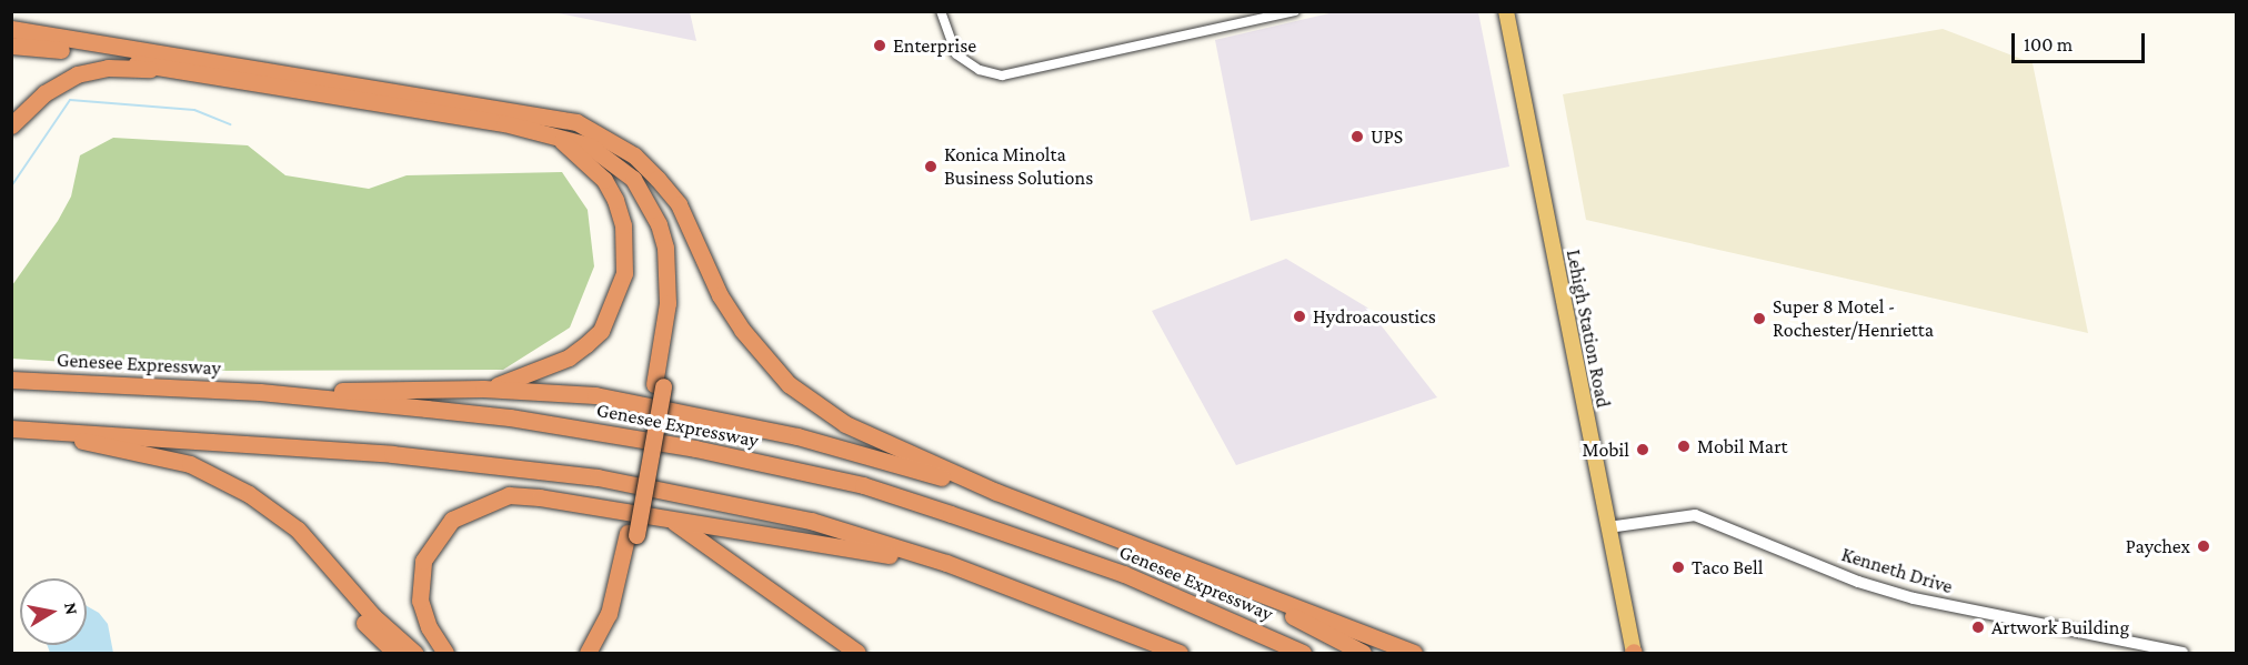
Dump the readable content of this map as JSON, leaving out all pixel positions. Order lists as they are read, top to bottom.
{
  "streets": {
    "highway": ["Genesee Expressway"],
    "main road": ["Lehigh Station Road"],
    "street": ["Kenneth Drive"]
  },
  "crossings": [
    ["Lehigh Station Road", "Kenneth Drive"]
  ],
  "places": [
    "Enterprise",
    "UPS",
    "Konica Minolta Business Solutions",
    "Hydroacoustics",
    "Super 8 Motel - Rochester/Henrietta",
    "Mobil Mart",
    "Mobil",
    "Paychex",
    "Taco Bell",
    "Artwork Building"
  ],
  "scale_bar": "100 m",
  "north": "right"
}
